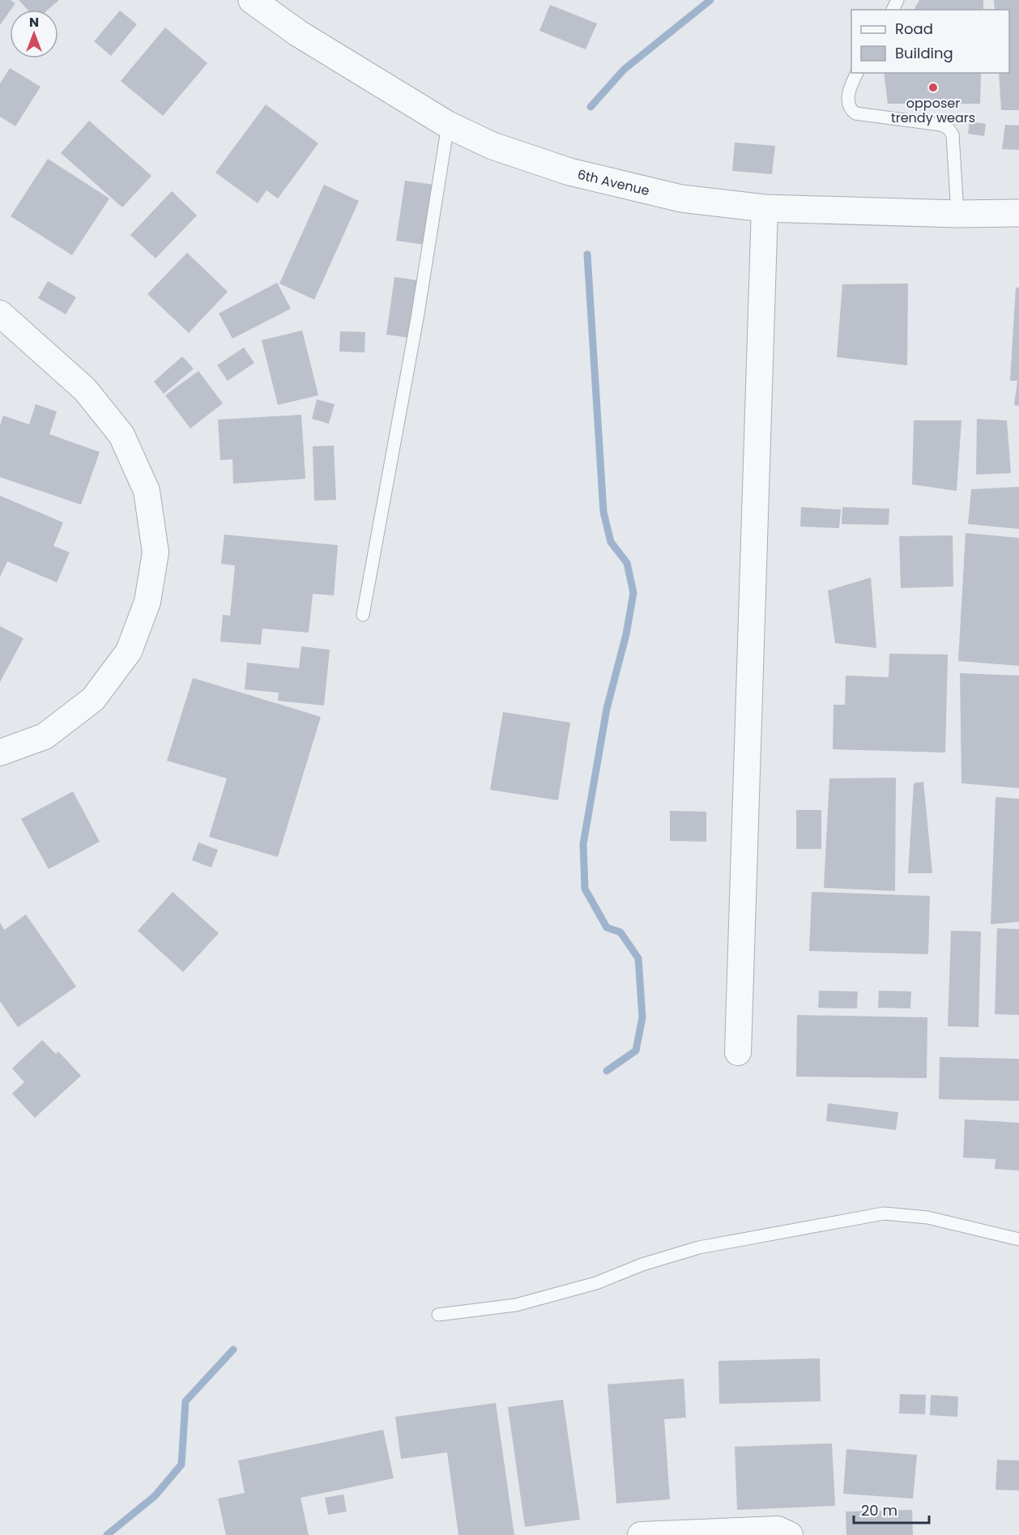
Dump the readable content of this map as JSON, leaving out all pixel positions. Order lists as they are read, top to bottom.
{
  "streets": {
    "street": ["6th Avenue"]
  },
  "places": ["opposer trendy wears"],
  "legend": ["Road", "Building"],
  "scale_bar": "20 m",
  "north": "top"
}
